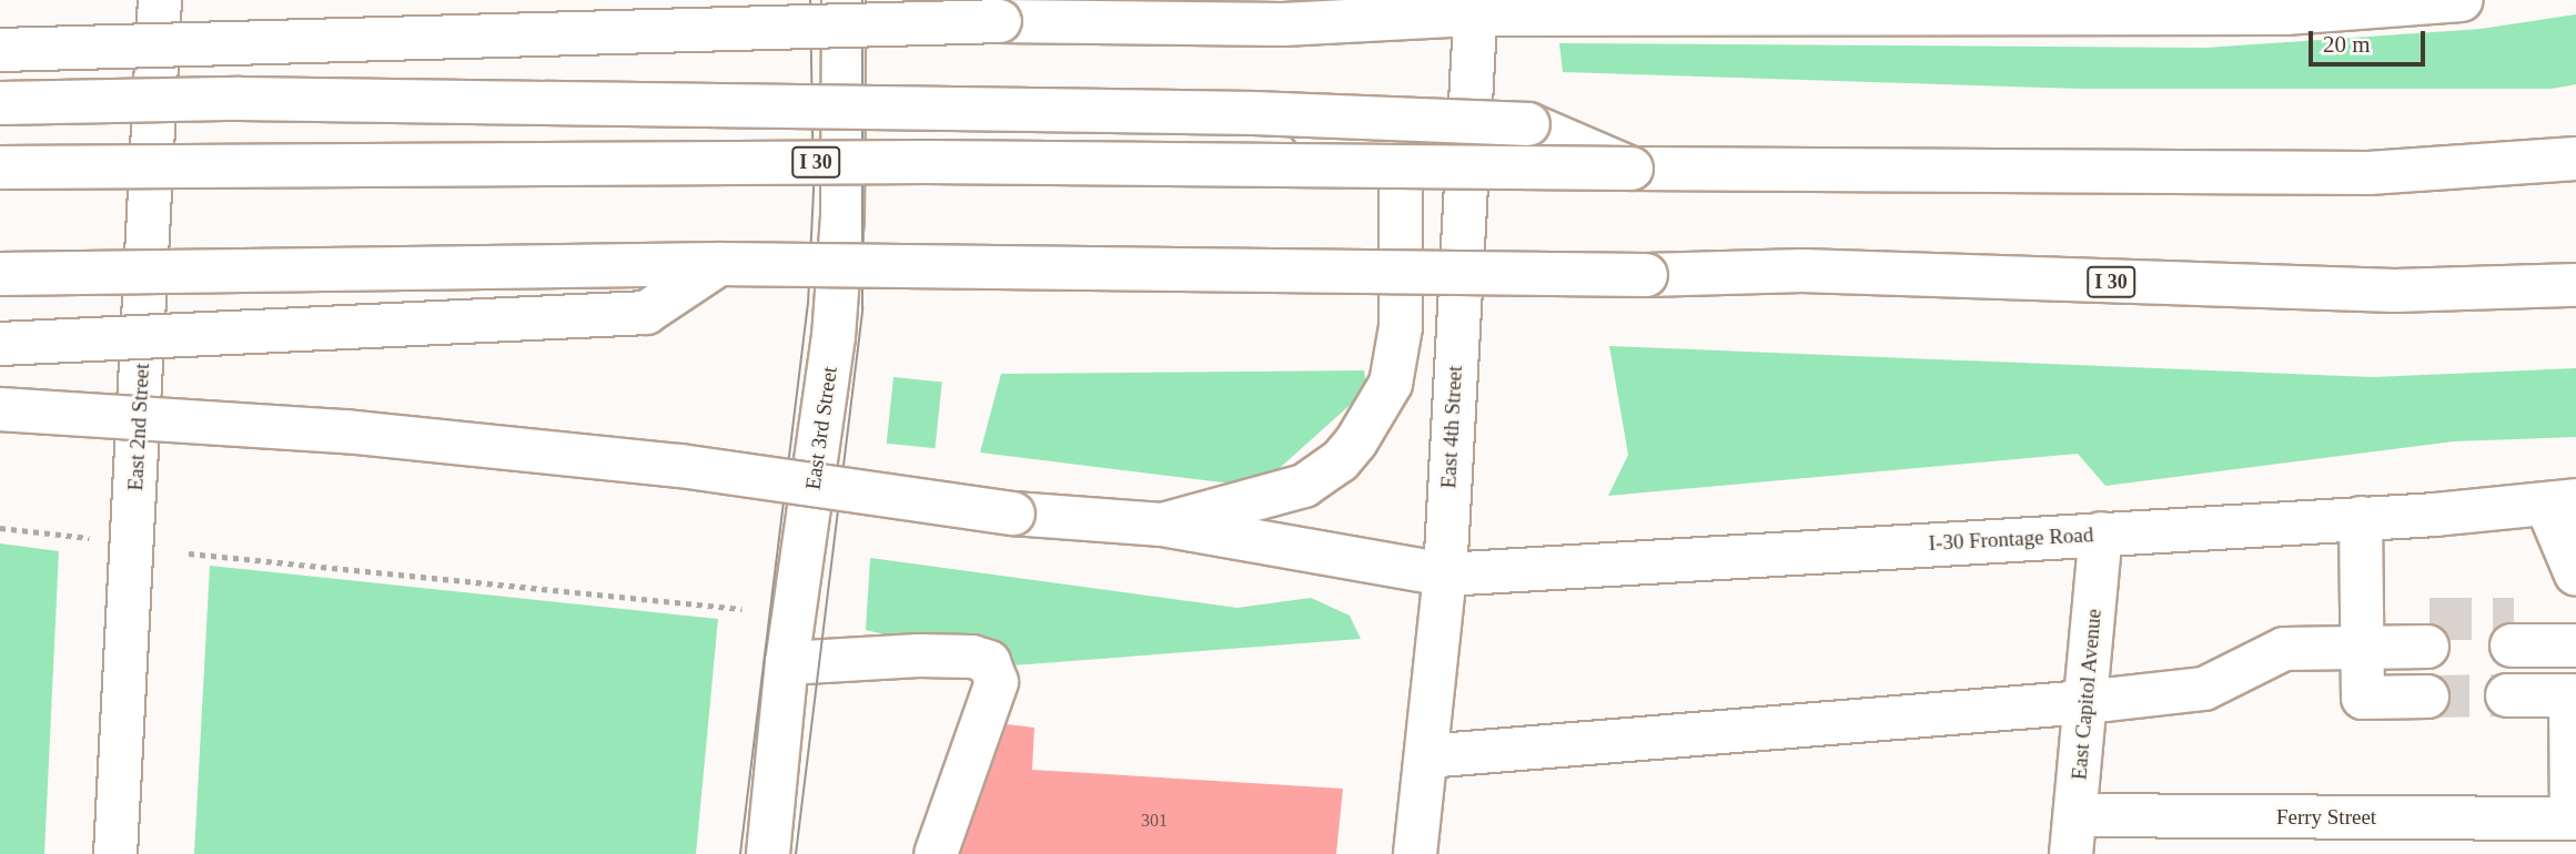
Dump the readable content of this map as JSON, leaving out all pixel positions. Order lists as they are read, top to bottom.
{
  "streets": {
    "main road": [
      "I 30",
      "East 2nd Street",
      "East 4th Street",
      "East 3rd Street",
      "I-30 Frontage Road",
      "East Capitol Avenue",
      "Ferry Street"
    ]
  },
  "crossings": [
    ["East 4th Street", "I-30 Frontage Road"],
    ["I-30 Frontage Road", "East Capitol Avenue"],
    ["East Capitol Avenue", "Ferry Street"]
  ],
  "house_numbers": ["301"],
  "scale_bar": "20 m"
}
